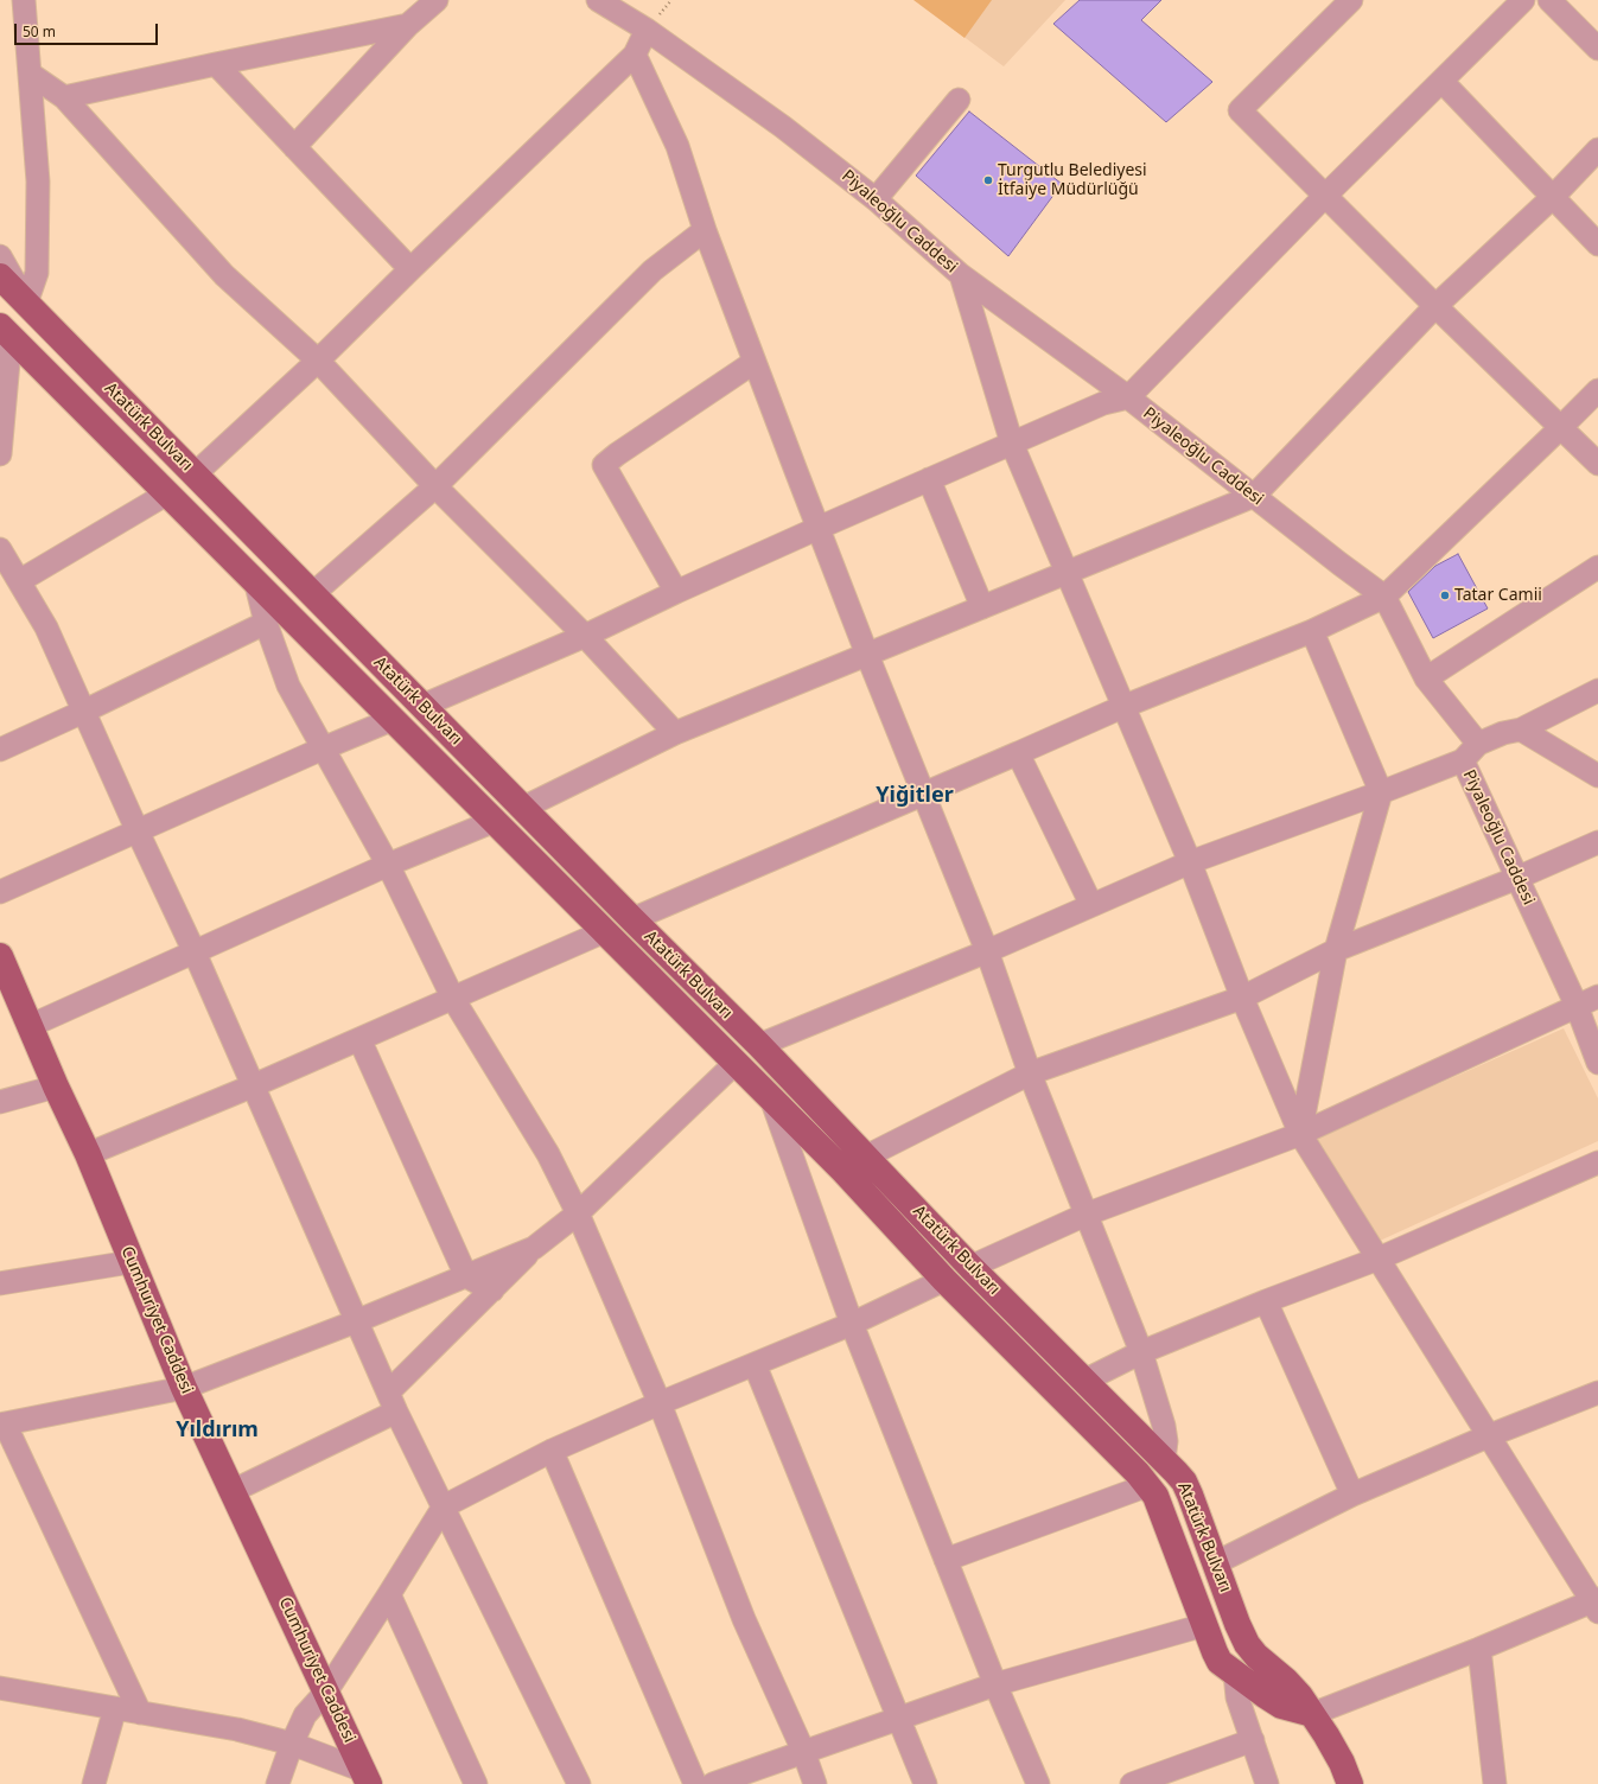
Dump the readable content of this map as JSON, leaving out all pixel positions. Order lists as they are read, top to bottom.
{
  "streets": {
    "main road": ["Atatürk Bulvarı", "Cumhuriyet Caddesi"],
    "street": ["Piyaleoğlu Caddesi"]
  },
  "districts": ["Yiğitler", "Yıldırım"],
  "places": ["Turgutlu Belediyesi İtfaiye Müdürlüğü", "Tatar Camii"],
  "scale_bar": "50 m"
}
